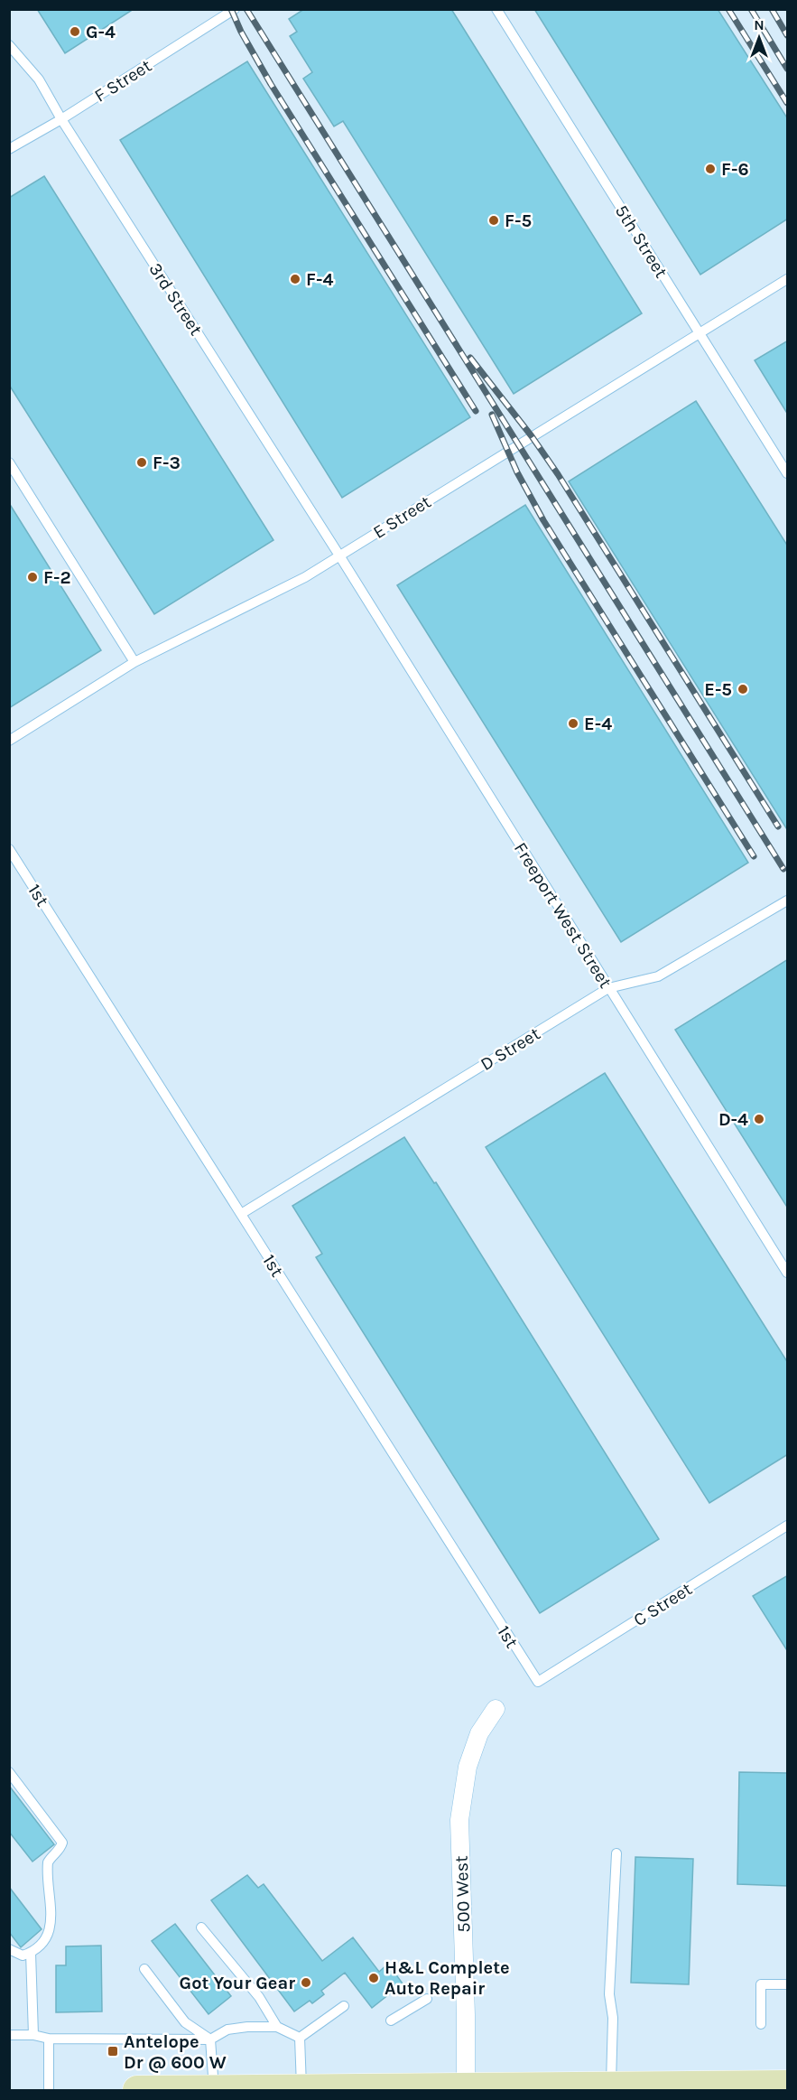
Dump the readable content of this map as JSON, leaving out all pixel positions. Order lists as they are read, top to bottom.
{
  "streets": {
    "street": ["500 West"],
    "lane": [
      "F Street",
      "5th Street",
      "3rd Street",
      "E Street",
      "1st",
      "Freeport West Street",
      "D Street",
      "C Street"
    ]
  },
  "crossings": [
    ["F Street", "3rd Street"],
    ["5th Street", "E Street"],
    ["3rd Street", "E Street"],
    ["3rd Street", "Freeport West Street"],
    ["E Street", "Freeport West Street"],
    ["1st", "D Street"],
    ["1st", "C Street"],
    ["Freeport West Street", "D Street"]
  ],
  "places": {
    "other": [
      "G-4",
      "F-6",
      "F-5",
      "F-4",
      "F-3",
      "F-2",
      "E-5",
      "E-4",
      "D-4",
      "H&L Complete Auto Repair",
      "Got Your Gear"
    ],
    "transit": ["Antelope Dr @ 600 W"]
  },
  "north": "top"
}
